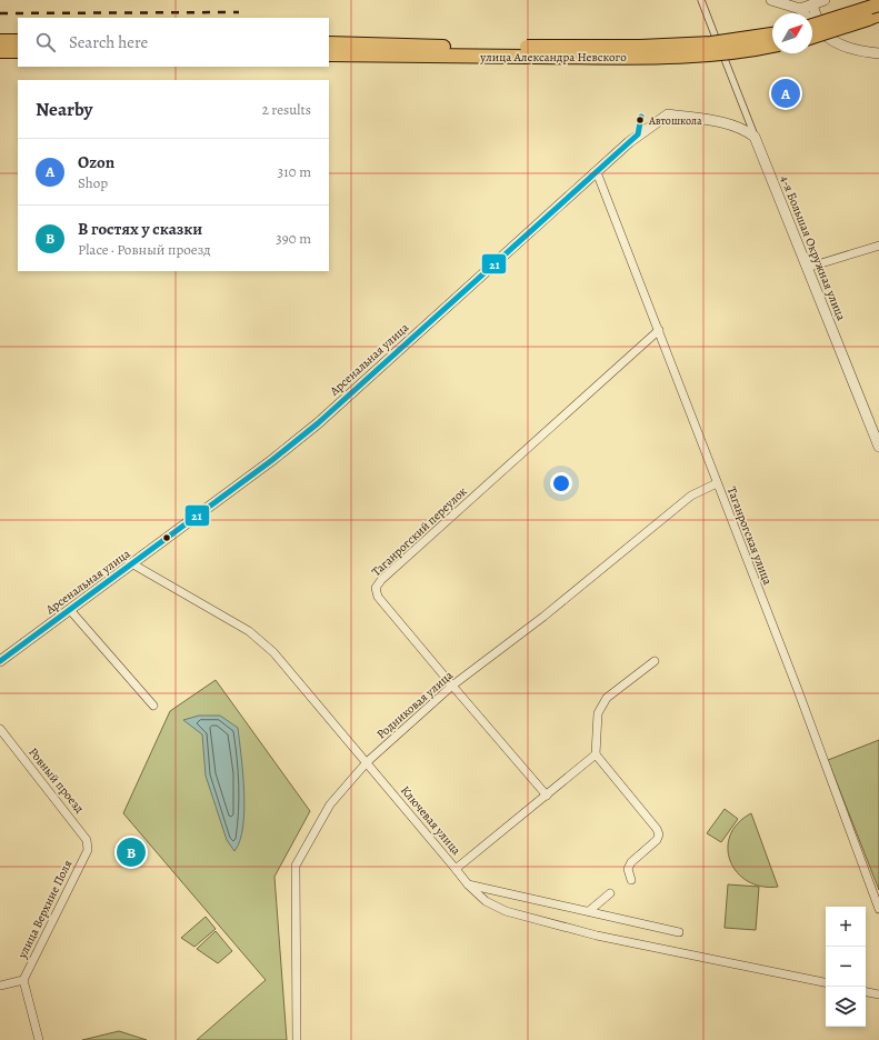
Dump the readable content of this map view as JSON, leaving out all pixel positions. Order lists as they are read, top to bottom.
{
  "streets": {
    "main road": ["улица Александра Невского"],
    "street": [
      "4-я Большая Окружная улица",
      "Арсенальная улица",
      "Таганрогский переулок",
      "Таганрогская улица",
      "Родниковая улица",
      "Ровный проезд",
      "Ключевая улица",
      "улица Верхние Поля"
    ]
  },
  "crossings": [
    ["4-я Большая Окружная улица", "Арсенальная улица"],
    ["Арсенальная улица", "Таганрогская улица"],
    ["Арсенальная улица", "Ключевая улица"],
    ["Таганрогский переулок", "Таганрогская улица"],
    ["Таганрогский переулок", "Родниковая улица"],
    ["Таганрогский переулок", "Ключевая улица"],
    ["Таганрогская улица", "Родниковая улица"],
    ["Родниковая улица", "Ключевая улица"],
    ["Ровный проезд", "улица Верхние Поля"]
  ],
  "places": ["Автошкола"],
  "lines": ["transit line 21"],
  "north": "top right",
  "page": {
    "search": "Search here",
    "pins": ["A", "B"],
    "heading": ["Nearby", "2 results"],
    "list": [
      {
        "mark": "A",
        "name": "Ozon",
        "note": "Shop",
        "value": "310 m"
      },
      {
        "mark": "B",
        "name": "В гостях у сказки",
        "note": "Place · Ровный проезд",
        "value": "390 m"
      }
    ],
    "map_buttons": ["+", "−"]
  }
}
